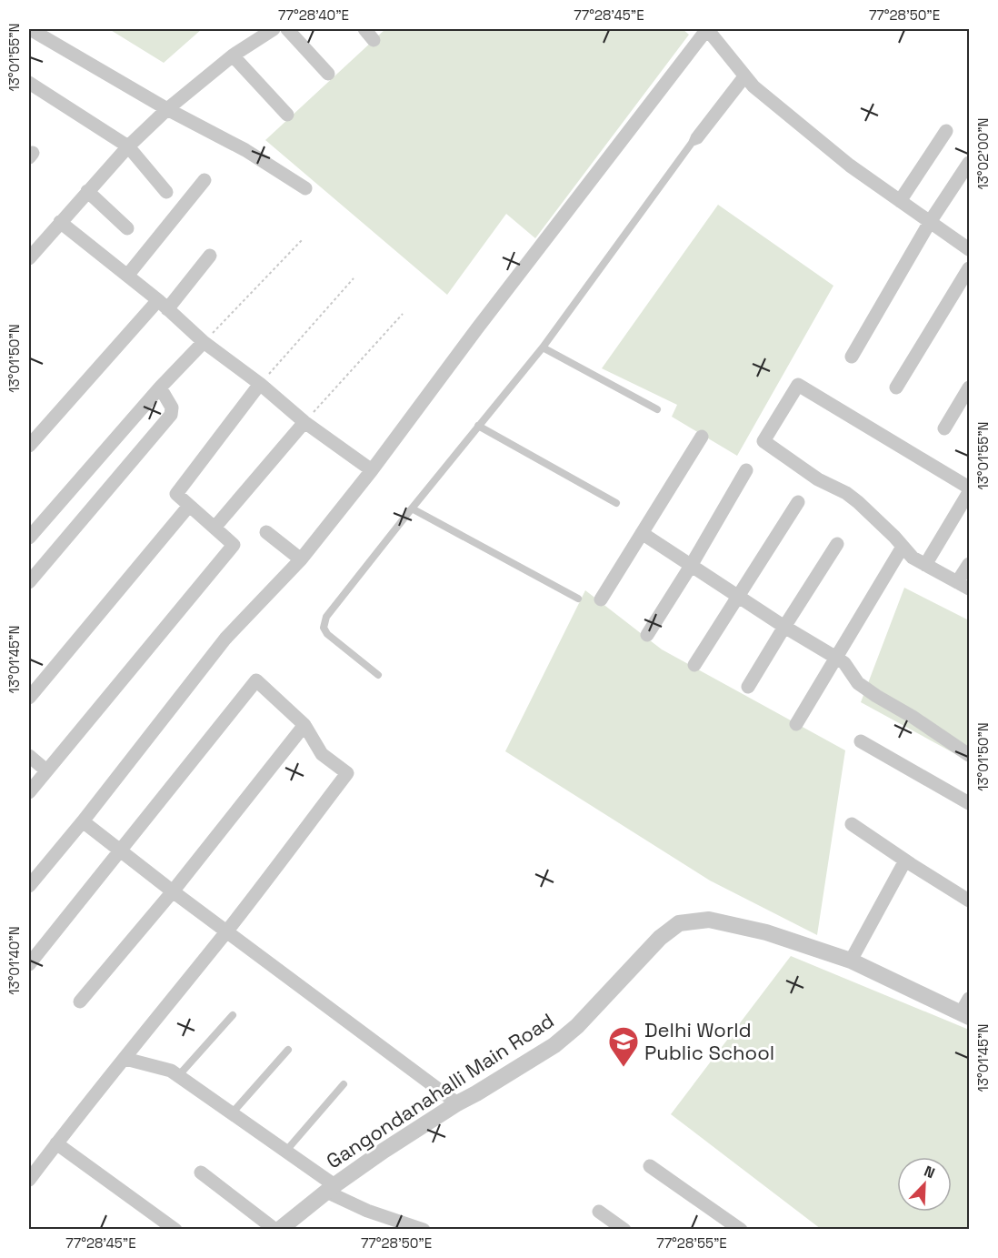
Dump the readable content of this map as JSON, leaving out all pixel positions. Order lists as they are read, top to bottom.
{
  "streets": {
    "street": ["Gangondanahalli Main Road"]
  },
  "places": {
    "school or university": ["Delhi World Public School"]
  },
  "north": "top right",
  "coordinates": [
    "77°28'40\"E",
    "77°28'45\"E",
    "77°28'50\"E",
    "13°01'55\"N",
    "13°02'00\"N",
    "13°01'50\"N",
    "13°01'45\"N",
    "13°01'40\"N",
    "77°28'55\"E"
  ]
}
